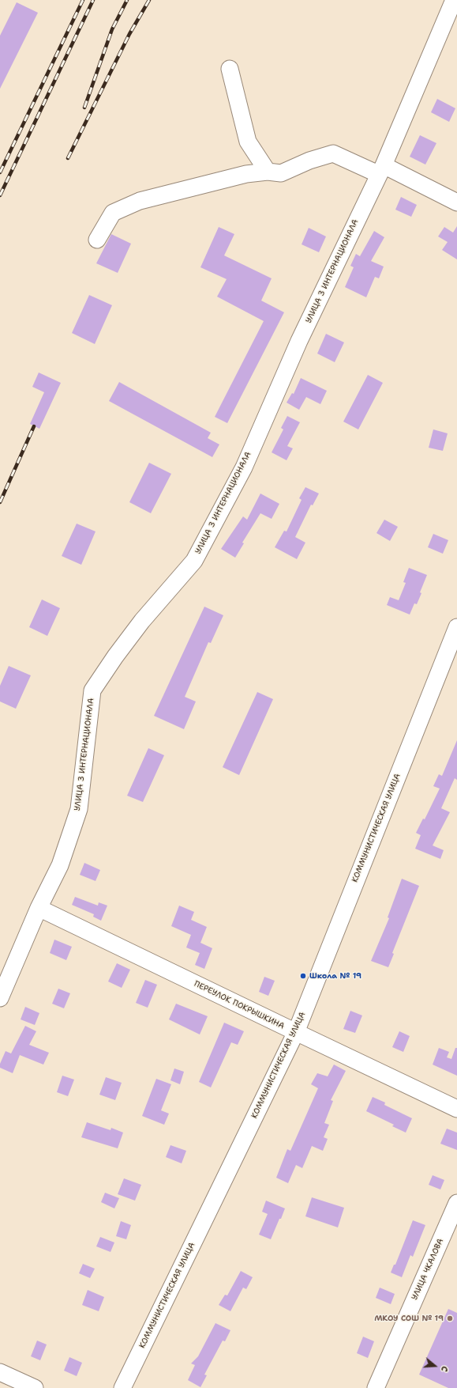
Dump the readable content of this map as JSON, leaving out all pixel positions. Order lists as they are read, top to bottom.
{
  "streets": {
    "street": [
      "УЛИЦА 3 ИНТЕРНАЦИОНАЛА",
      "КОММУНИСТИЧЕСКАЯ УЛИЦА",
      "ПЕРЕУЛОК ПОКРЫШКИНА",
      "УЛИЦА ЧКАЛОВА"
    ]
  },
  "crossings": [
    ["УЛИЦА 3 ИНТЕРНАЦИОНАЛА", "ПЕРЕУЛОК ПОКРЫШКИНА"],
    ["КОММУНИСТИЧЕСКАЯ УЛИЦА", "ПЕРЕУЛОК ПОКРЫШКИНА"]
  ],
  "places": ["Школа № 19", "МКОУ СОШ № 19"],
  "north": "right"
}
